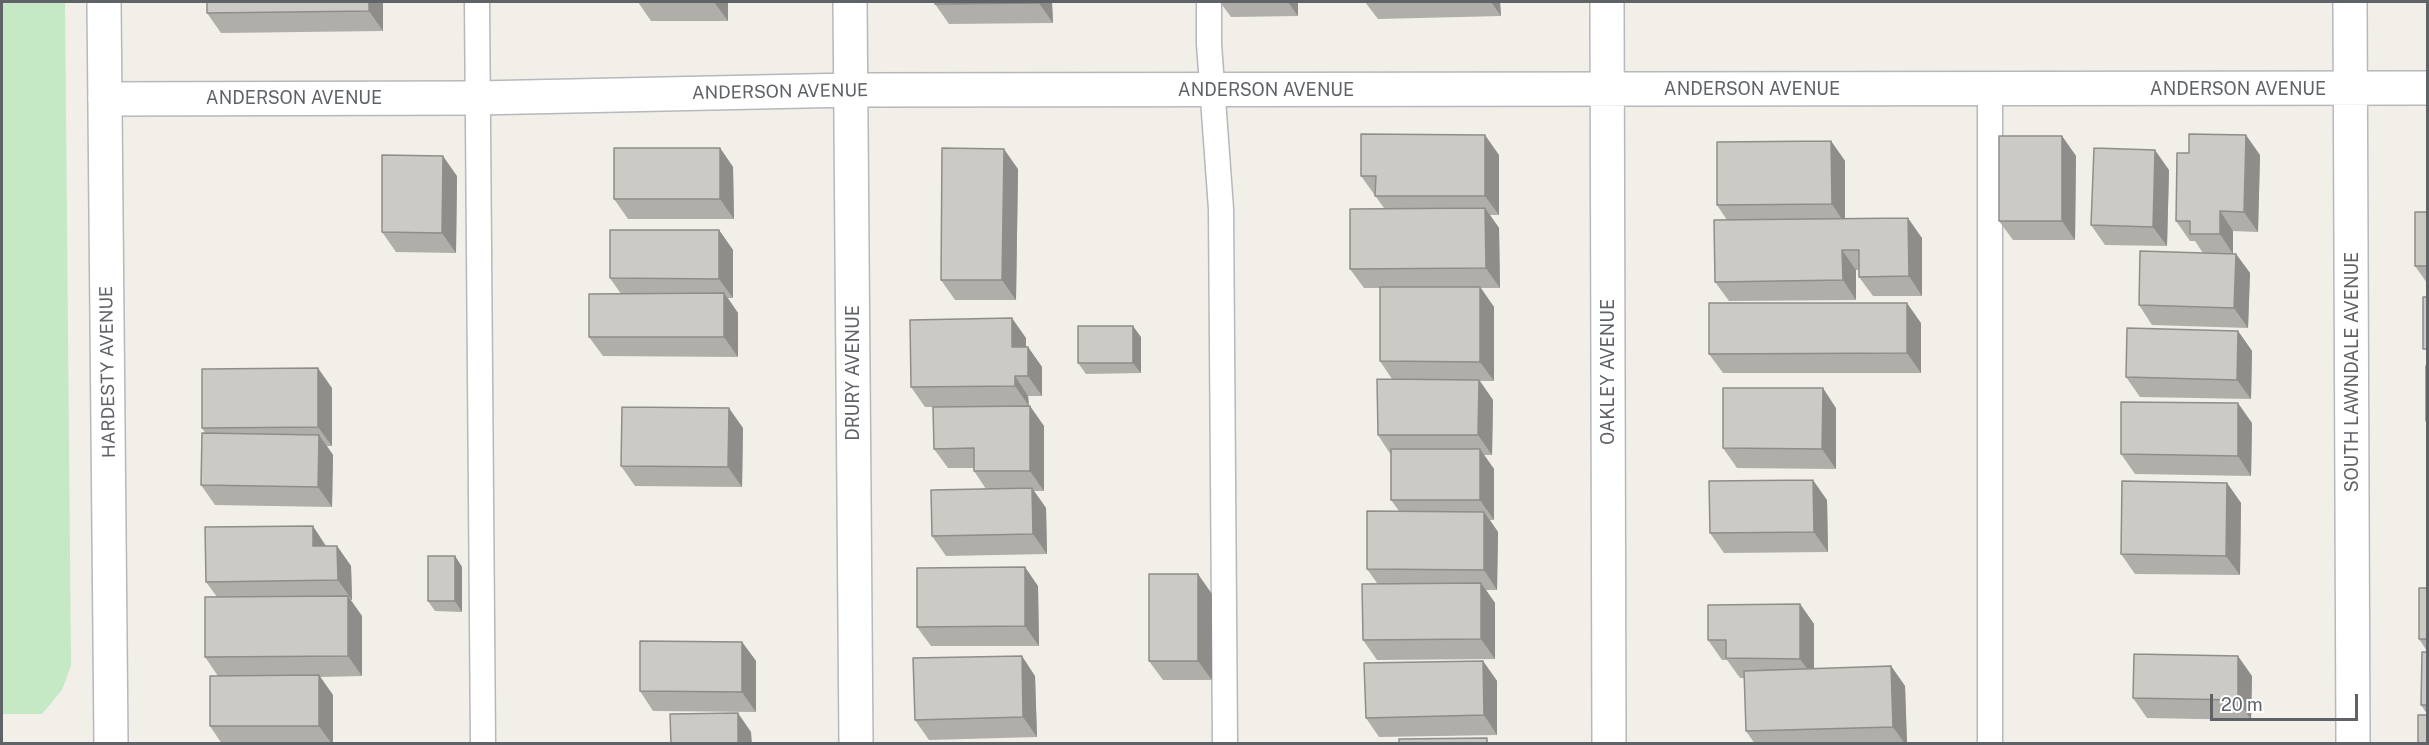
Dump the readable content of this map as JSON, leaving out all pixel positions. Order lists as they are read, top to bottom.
{
  "streets": {
    "street": [
      "ANDERSON AVENUE",
      "HARDESTY AVENUE",
      "OAKLEY AVENUE",
      "SOUTH LAWNDALE AVENUE",
      "DRURY AVENUE"
    ]
  },
  "crossings": [
    ["ANDERSON AVENUE", "HARDESTY AVENUE"],
    ["ANDERSON AVENUE", "OAKLEY AVENUE"],
    ["ANDERSON AVENUE", "SOUTH LAWNDALE AVENUE"],
    ["ANDERSON AVENUE", "DRURY AVENUE"]
  ],
  "scale_bar": "20 m"
}
